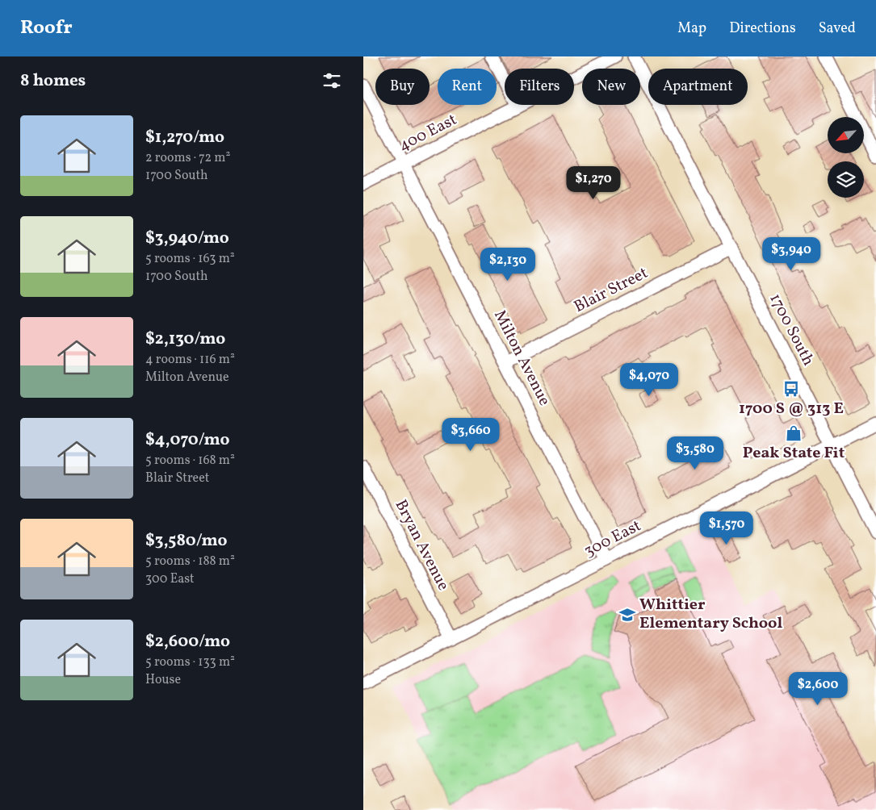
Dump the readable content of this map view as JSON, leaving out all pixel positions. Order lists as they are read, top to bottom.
{
  "streets": {
    "street": [
      "400 East",
      "Blair Street",
      "1700 South",
      "Milton Avenue",
      "300 East",
      "Bryan Avenue"
    ]
  },
  "crossings": [
    ["400 East", "Milton Avenue"],
    ["Blair Street", "1700 South"],
    ["Blair Street", "Milton Avenue"],
    ["1700 South", "300 East"],
    ["Milton Avenue", "300 East"],
    ["300 East", "Bryan Avenue"]
  ],
  "places": {
    "bus stop": ["1700 S @ 313 E"],
    "shop": ["Peak State Fit"],
    "school or university": ["Whittier Elementary School"]
  },
  "north": "bottom left",
  "page": {
    "header": "Roofr",
    "nav": ["Map", "Directions", "Saved"],
    "heading": "8 homes",
    "chip": [
      "Buy",
      "Rent",
      "Filters",
      "New",
      "Apartment"
    ],
    "list": [
      {
        "name": "$1,270/mo",
        "note": "2 rooms · 72 m² · 1700 South"
      },
      {
        "name": "$3,940/mo",
        "note": "5 rooms · 163 m² · 1700 South"
      },
      {
        "name": "$2,130/mo",
        "note": "4 rooms · 116 m² · Milton Avenue"
      },
      {
        "name": "$4,070/mo",
        "note": "5 rooms · 168 m² · Blair Street"
      },
      {
        "name": "$3,580/mo",
        "note": "5 rooms · 188 m² · 300 East"
      },
      {
        "name": "$2,600/mo",
        "note": "5 rooms · 133 m² · House"
      }
    ],
    "price": [
      "$1,270",
      "$3,940",
      "$2,130",
      "$4,070",
      "$3,660",
      "$3,580",
      "$1,570",
      "$2,600"
    ]
  }
}
